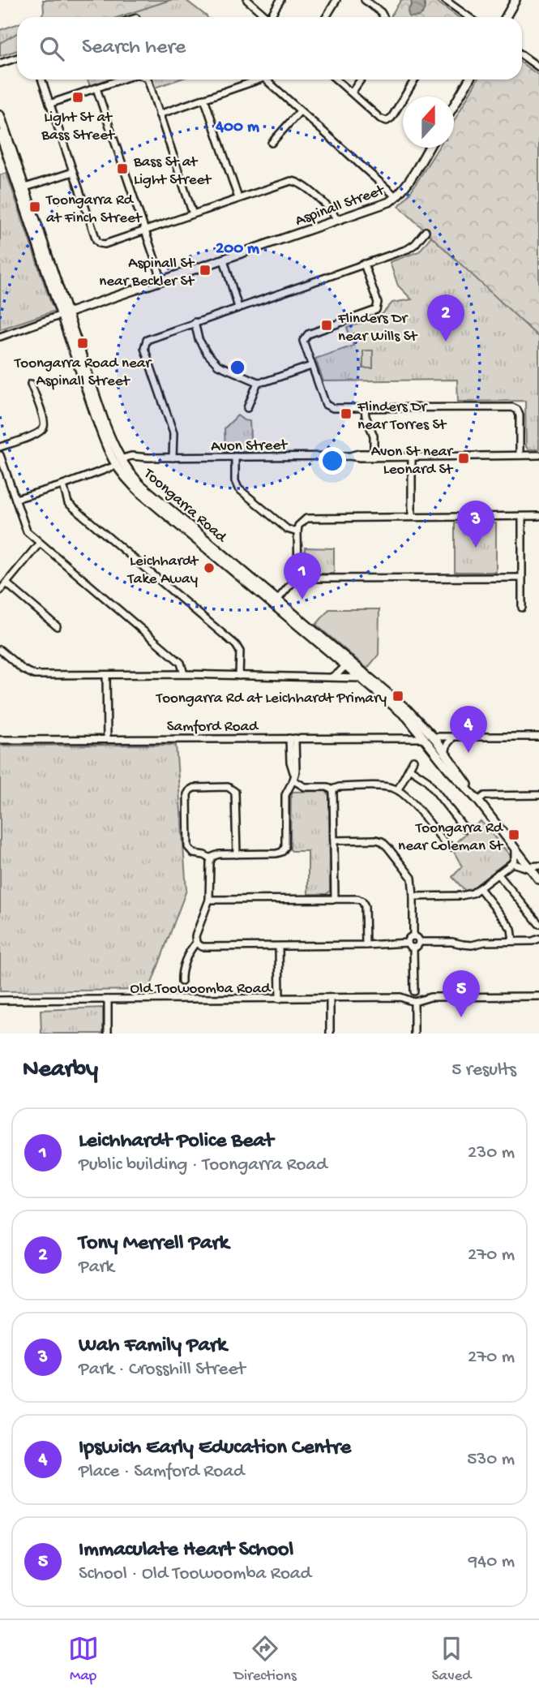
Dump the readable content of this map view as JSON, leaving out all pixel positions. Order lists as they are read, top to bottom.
{
  "streets": {
    "main road": ["Aspinall Street", "Toongarra Road"],
    "street": ["Avon Street", "Samford Road", "Old Toowoomba Road"]
  },
  "crossings": [
    ["Aspinall Street", "Toongarra Road"],
    ["Avon Street", "Toongarra Road"],
    ["Toongarra Road", "Samford Road"]
  ],
  "places": {
    "transit": [
      "Light St at Bass Street",
      "Bass St at Light Street",
      "Toongarra Rd at Finch Street",
      "Aspinall St near Beckler St",
      "Flinders Dr near Wills St",
      "Toongarra Road near Aspinall Street",
      "Flinders Dr near Torres St",
      "Avon St near Leonard St",
      "Toongarra Rd at Leichhardt Primary",
      "Toongarra Rd near Coleman St"
    ],
    "other": ["Leichhardt Take Away"]
  },
  "north": "top",
  "page": {
    "search": "Search here",
    "pins": [
      "2",
      "3",
      "1",
      "4",
      "5"
    ],
    "heading": ["Nearby", "5 results"],
    "list": [
      {
        "mark": "1",
        "name": "Leichhardt Police Beat",
        "note": "Public building · Toongarra Road",
        "value": "230 m"
      },
      {
        "mark": "2",
        "name": "Tony Merrell Park",
        "note": "Park",
        "value": "270 m"
      },
      {
        "mark": "3",
        "name": "Wah Family Park",
        "note": "Park · Crosshill Street",
        "value": "270 m"
      },
      {
        "mark": "4",
        "name": "Ipswich Early Education Centre",
        "note": "Place · Samford Road",
        "value": "530 m"
      },
      {
        "mark": "5",
        "name": "Immaculate Heart School",
        "note": "School · Old Toowoomba Road",
        "value": "940 m"
      }
    ],
    "nav": ["Map", "Directions", "Saved"]
  },
  "rings": ["400 m", "200 m"]
}
